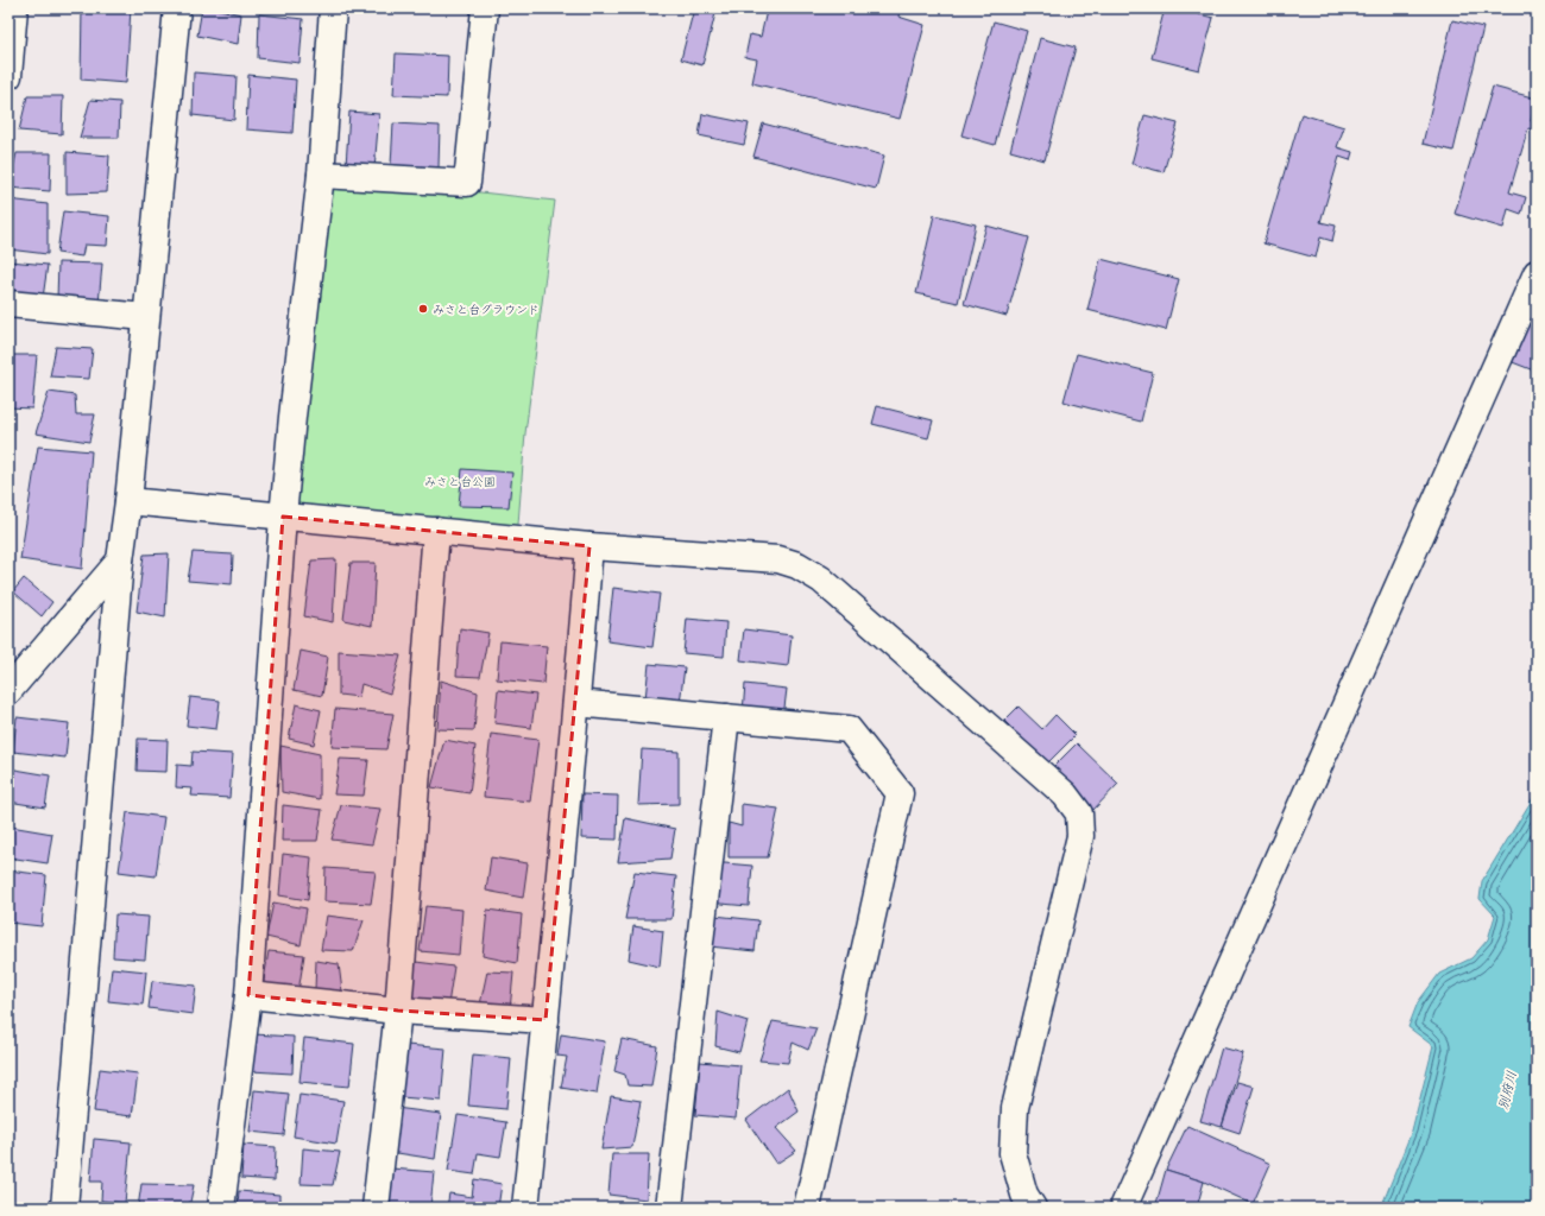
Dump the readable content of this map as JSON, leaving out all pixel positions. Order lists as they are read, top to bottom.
{
  "water": ["別府川"],
  "parks": ["みさと台公園"],
  "places": ["みさと台グラウンド"]
}
